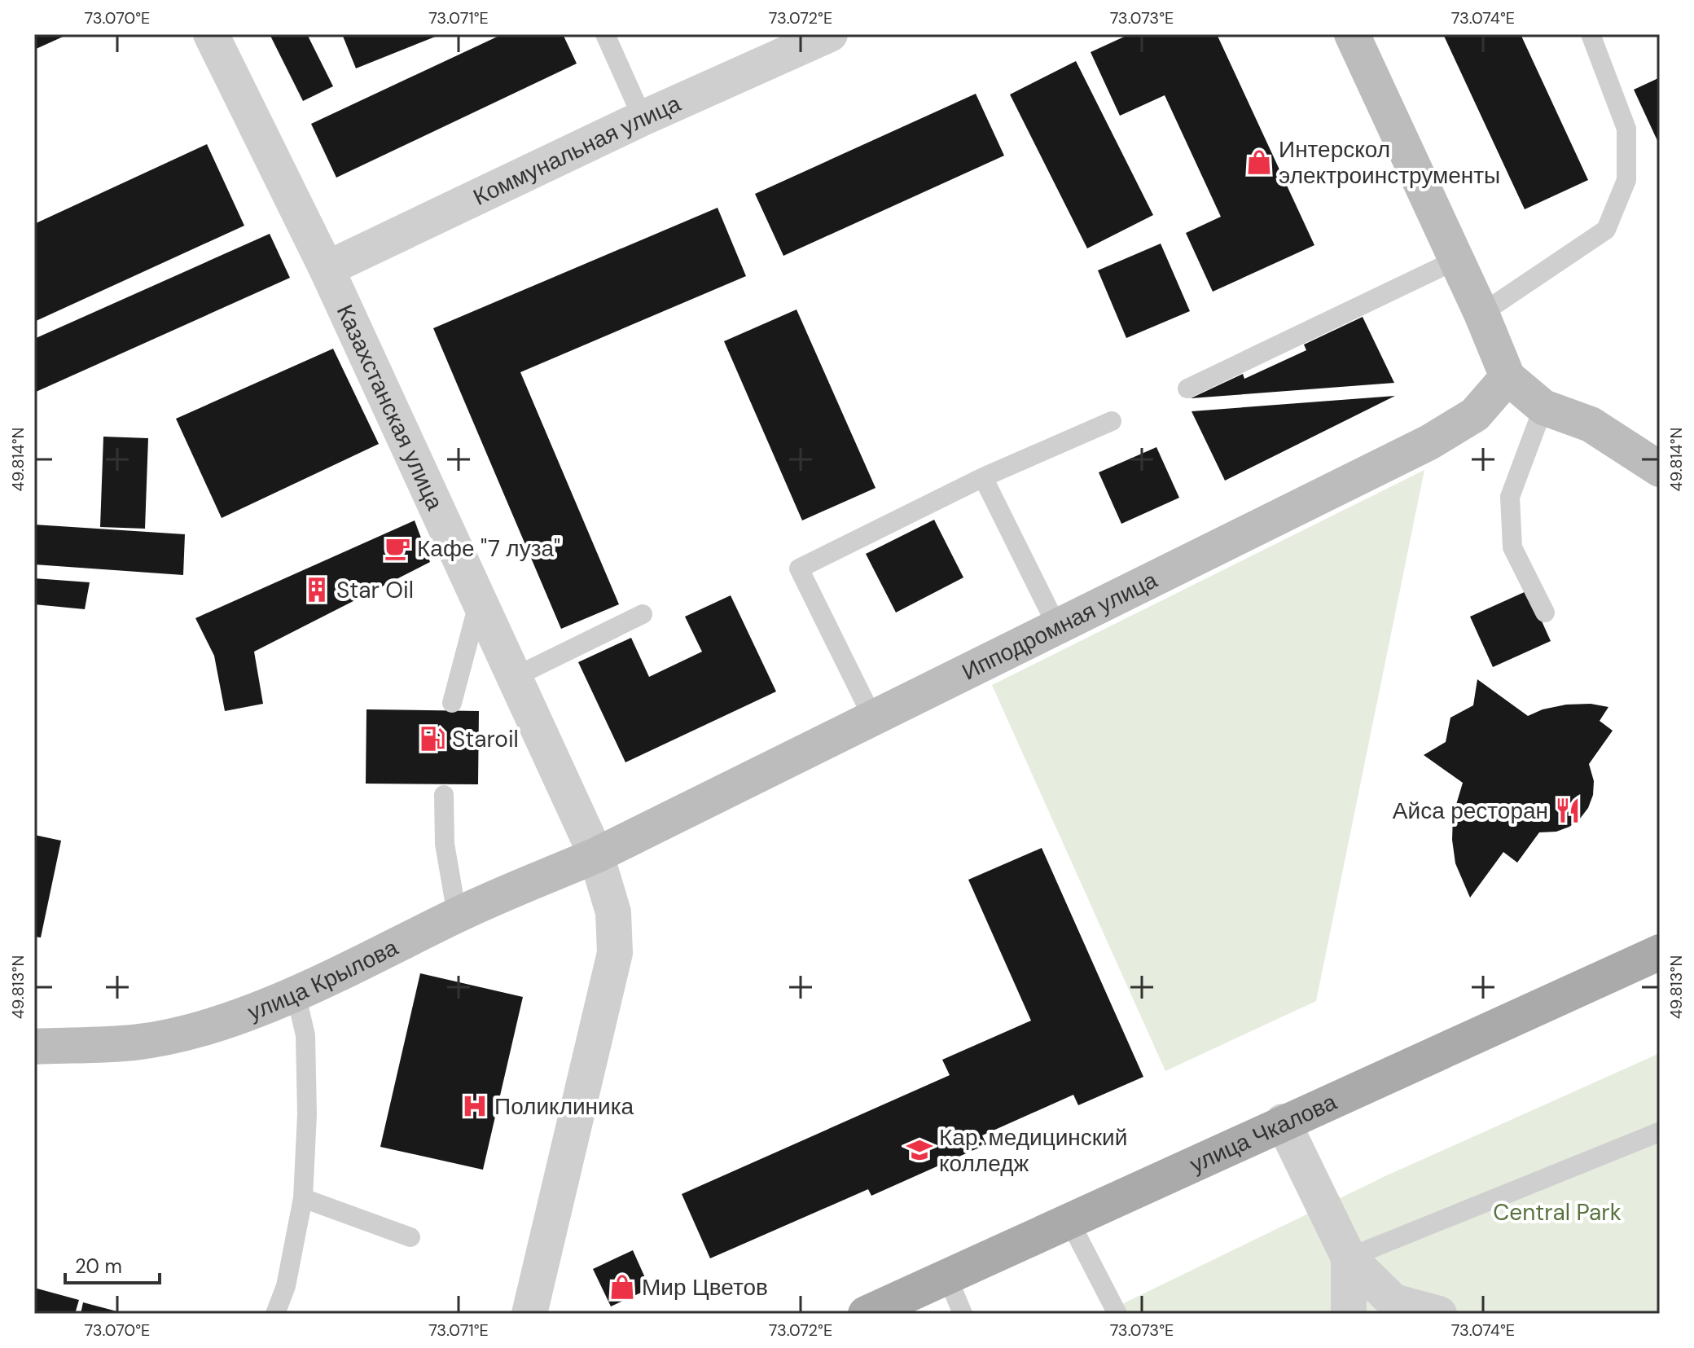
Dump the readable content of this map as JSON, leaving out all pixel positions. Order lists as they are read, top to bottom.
{
  "streets": {
    "main road": ["улица Чкалова"],
    "street": [
      "Коммунальная улица",
      "Казахстанская улица",
      "Ипподромная улица",
      "улица Крылова"
    ]
  },
  "crossings": [
    ["Коммунальная улица", "Казахстанская улица"],
    ["Казахстанская улица", "Ипподромная улица"],
    ["Казахстанская улица", "улица Крылова"],
    ["Ипподромная улица", "улица Крылова"]
  ],
  "parks": ["Central Park"],
  "places": {
    "shop": ["Интерскол электроинструменты", "Мир Цветов"],
    "cafe": ["Кафе \"7 луза\""],
    "building": ["Star Oil"],
    "fuel station": ["Staroil"],
    "restaurant": ["Айса ресторан"],
    "hospital": ["Поликлиника"],
    "school or university": ["Кар. медицинский колледж"]
  },
  "scale_bar": "20 m",
  "coordinates": [
    "73.070°E",
    "73.071°E",
    "73.072°E",
    "73.073°E",
    "73.074°E",
    "49.814°N",
    "49.813°N"
  ]
}
